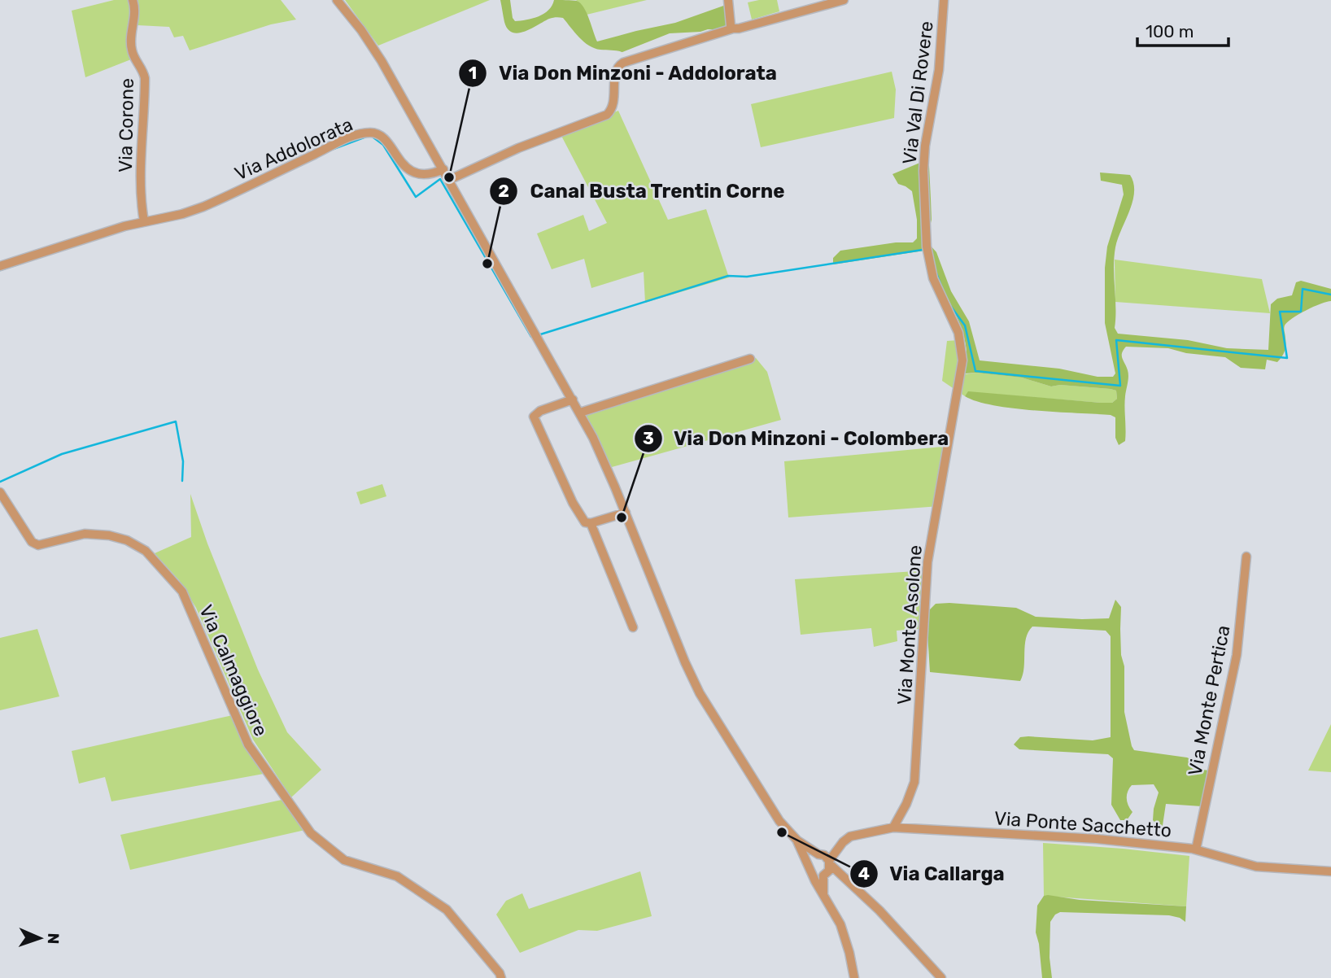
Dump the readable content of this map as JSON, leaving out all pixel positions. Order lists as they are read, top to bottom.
{
  "streets": {
    "street": [
      "Via Val Di Rovere",
      "Via Corone",
      "Via Addolorata",
      "Via Monte Asolone",
      "Via Calmaggiore",
      "Via Monte Pertica",
      "Via Ponte Sacchetto"
    ]
  },
  "crossings": [
    ["Via Val Di Rovere", "Via Monte Asolone"],
    ["Via Corone", "Via Addolorata"],
    ["Via Monte Asolone", "Via Ponte Sacchetto"],
    ["Via Monte Pertica", "Via Ponte Sacchetto"]
  ],
  "places": [
    "Via Don Minzoni - Addolorata",
    "Canal Busta Trentin Corne",
    "Via Don Minzoni - Colombera",
    "Via Callarga"
  ],
  "scale_bar": "100 m",
  "north": "right"
}
